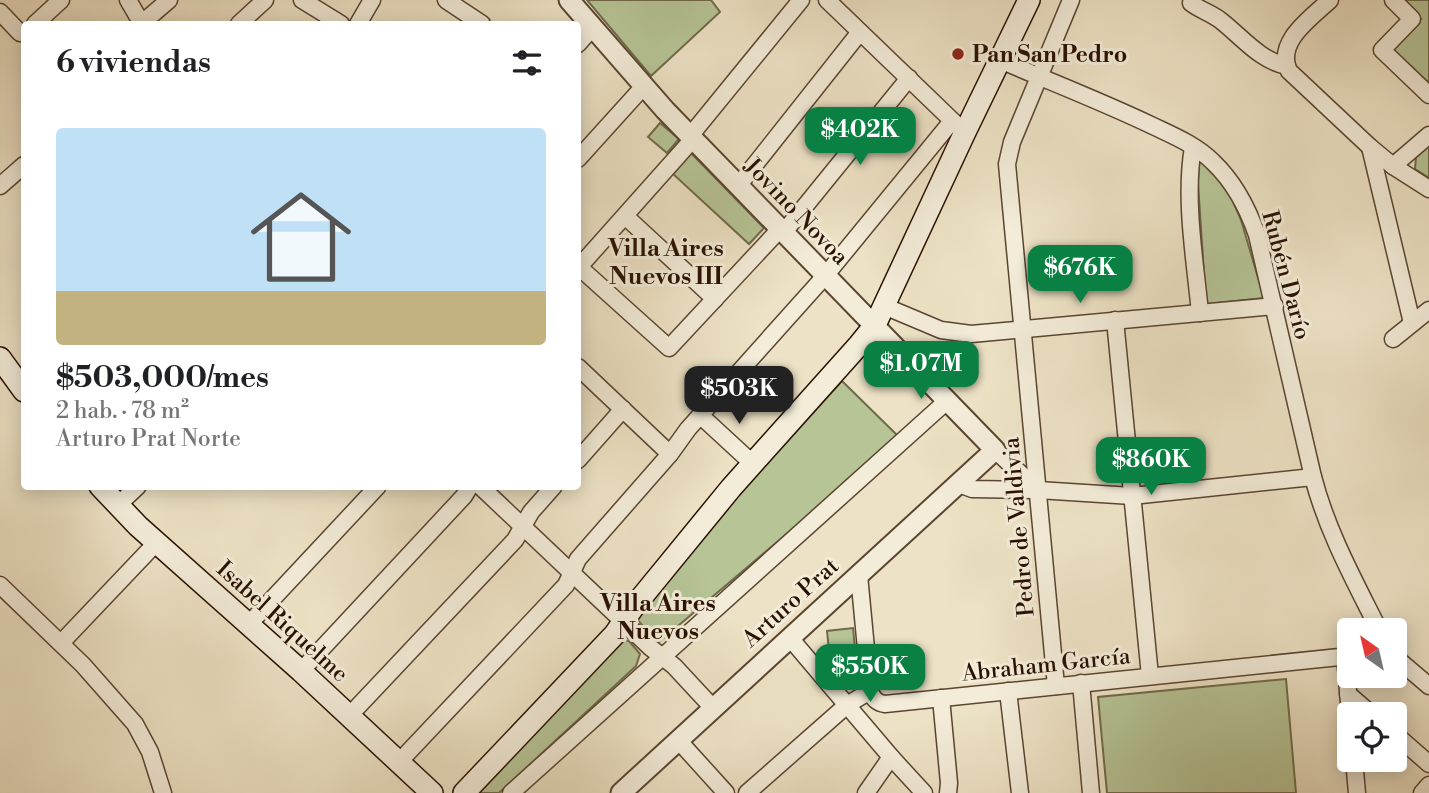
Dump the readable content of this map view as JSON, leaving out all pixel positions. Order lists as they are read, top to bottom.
{
  "streets": {
    "main road": ["Isabel Riquelme"],
    "street": [
      "Jovino Novoa",
      "Rubén Darío",
      "Pedro de Valdivia",
      "Arturo Prat",
      "Abraham García"
    ]
  },
  "crossings": [
    ["Jovino Novoa", "Arturo Prat"],
    ["Rubén Darío", "Pedro de Valdivia"],
    ["Pedro de Valdivia", "Abraham García"]
  ],
  "districts": ["Villa Aires Nuevos III", "Villa Aires Nuevos"],
  "places": ["Pan San Pedro"],
  "north": "top left",
  "page": {
    "heading": "6 viviendas",
    "list": [
      {
        "name": "$503,000/mes",
        "note": "2 hab. · 78 m² · Arturo Prat Norte"
      }
    ],
    "price": [
      "$402K",
      "$676K",
      "$1.07M",
      "$503K",
      "$860K",
      "$550K"
    ]
  }
}
